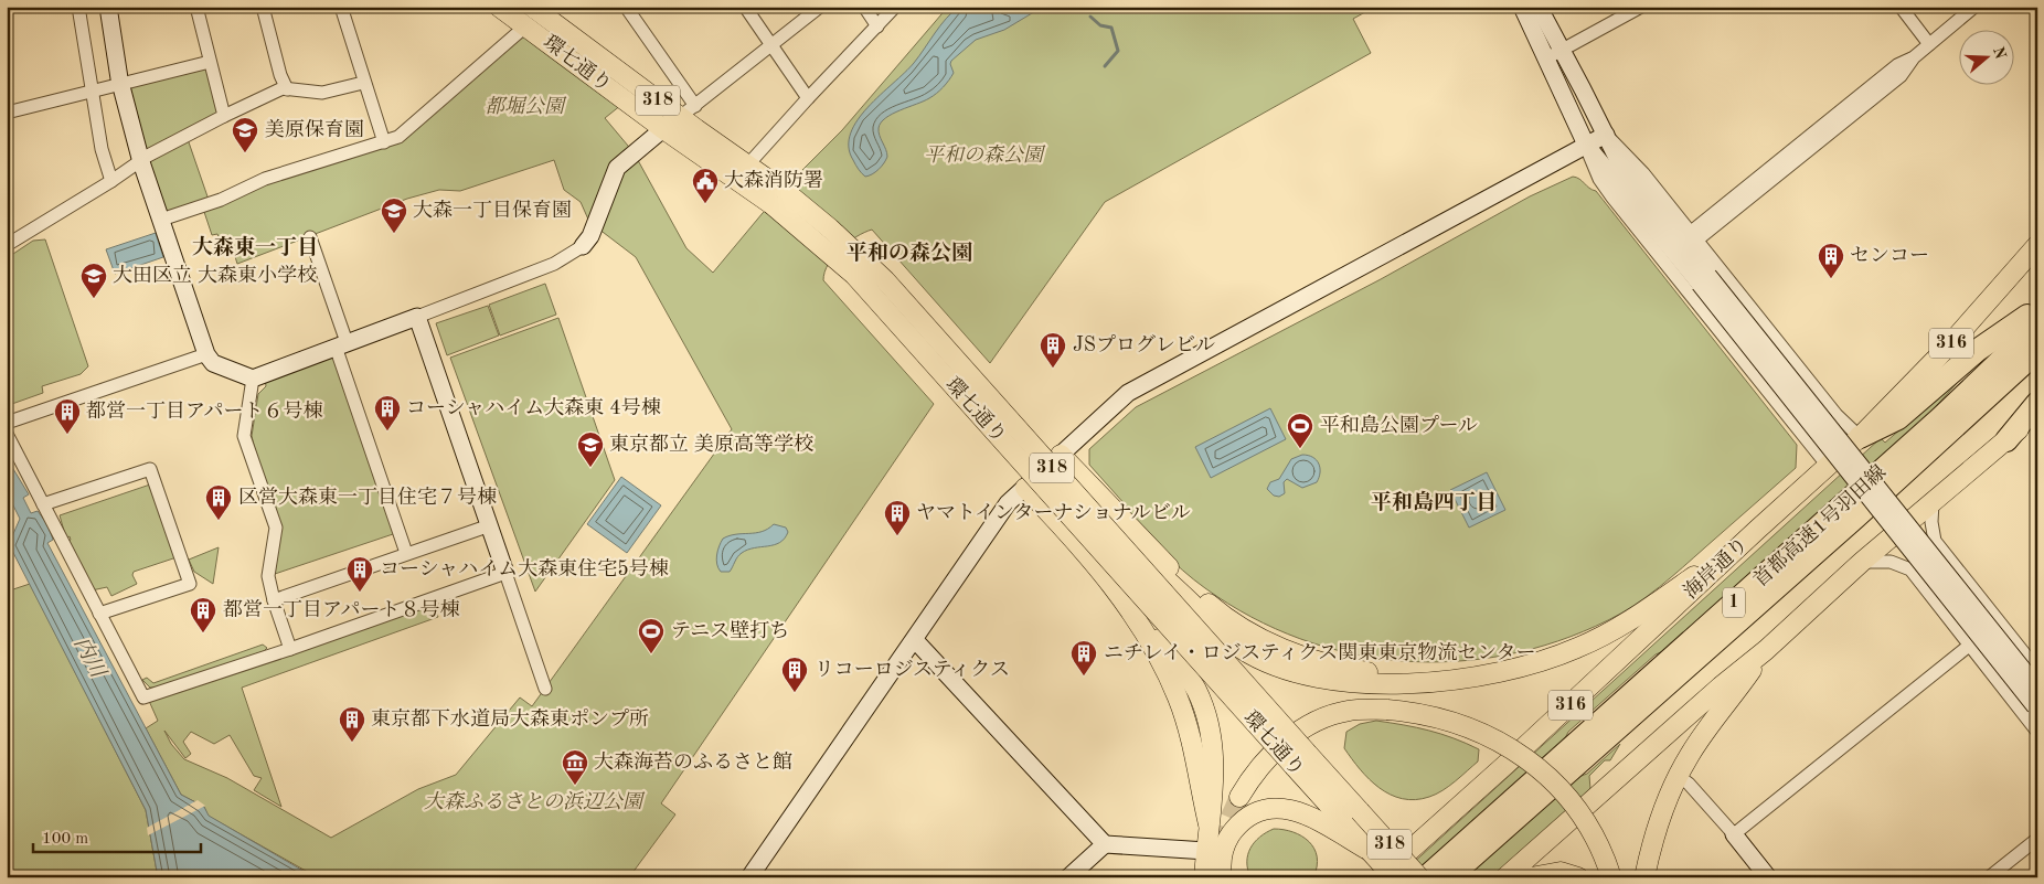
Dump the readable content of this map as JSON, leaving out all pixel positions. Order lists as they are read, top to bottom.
{
  "streets": {
    "highway": ["首都高速1号羽田線", "1"],
    "main road": [
      "環七通り",
      "318",
      "316",
      "海岸通り"
    ]
  },
  "districts": ["大森東一丁目", "平和の森公園", "平和島四丁目"],
  "water": ["内川"],
  "parks": ["都堀公園", "平和の森公園", "大森ふるさとの浜辺公園"],
  "places": {
    "school or university": [
      "美原保育園",
      "大森一丁目保育園",
      "大田区立 大森東小学校",
      "東京都立 美原高等学校"
    ],
    "public building": ["大森消防署"],
    "building": [
      "センコー",
      "JSプログレビル",
      "コーシャハイム大森東 4号棟",
      "都営一丁目アパート６号棟",
      "区営大森東一丁目住宅７号棟",
      "ヤマトインターナショナルビル",
      "コーシャハイム大森東住宅5号棟",
      "都営一丁目アパート８号棟",
      "ニチレイ・ロジスティクス関東東京物流センター",
      "リコーロジスティクス",
      "東京都下水道局大森東ポンプ所"
    ],
    "sports": ["平和島公園プール", "テニス壁打ち"],
    "museum": ["大森海苔のふるさと館"]
  },
  "scale_bar": "100 m",
  "north": "right"
}
